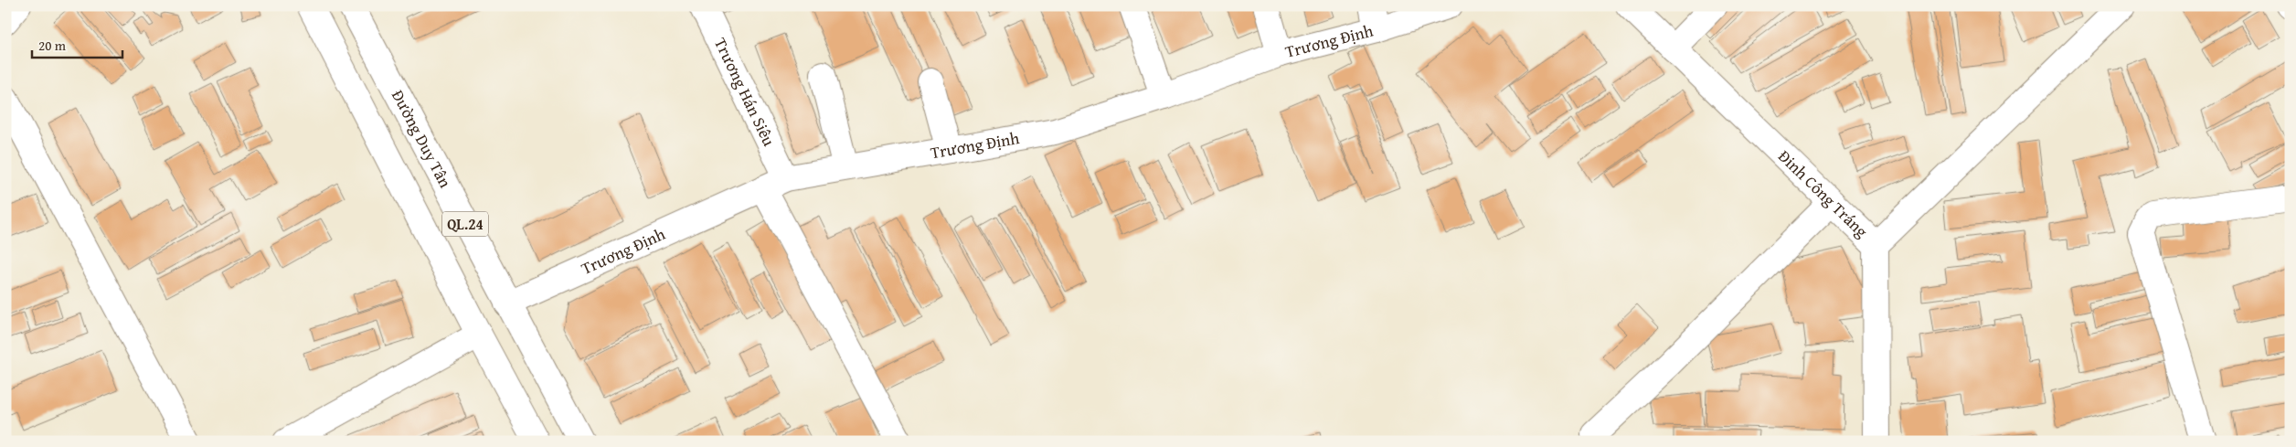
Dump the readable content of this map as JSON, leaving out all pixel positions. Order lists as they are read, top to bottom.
{
  "streets": {
    "street": [
      "Trương Định",
      "Trương Hán Siêu",
      "Đường Duy Tân",
      "Đinh Công Tráng",
      "QL.24"
    ]
  },
  "crossings": [
    ["Trương Định", "Trương Hán Siêu"],
    ["Trương Định", "Đường Duy Tân"]
  ],
  "scale_bar": "20 m"
}
